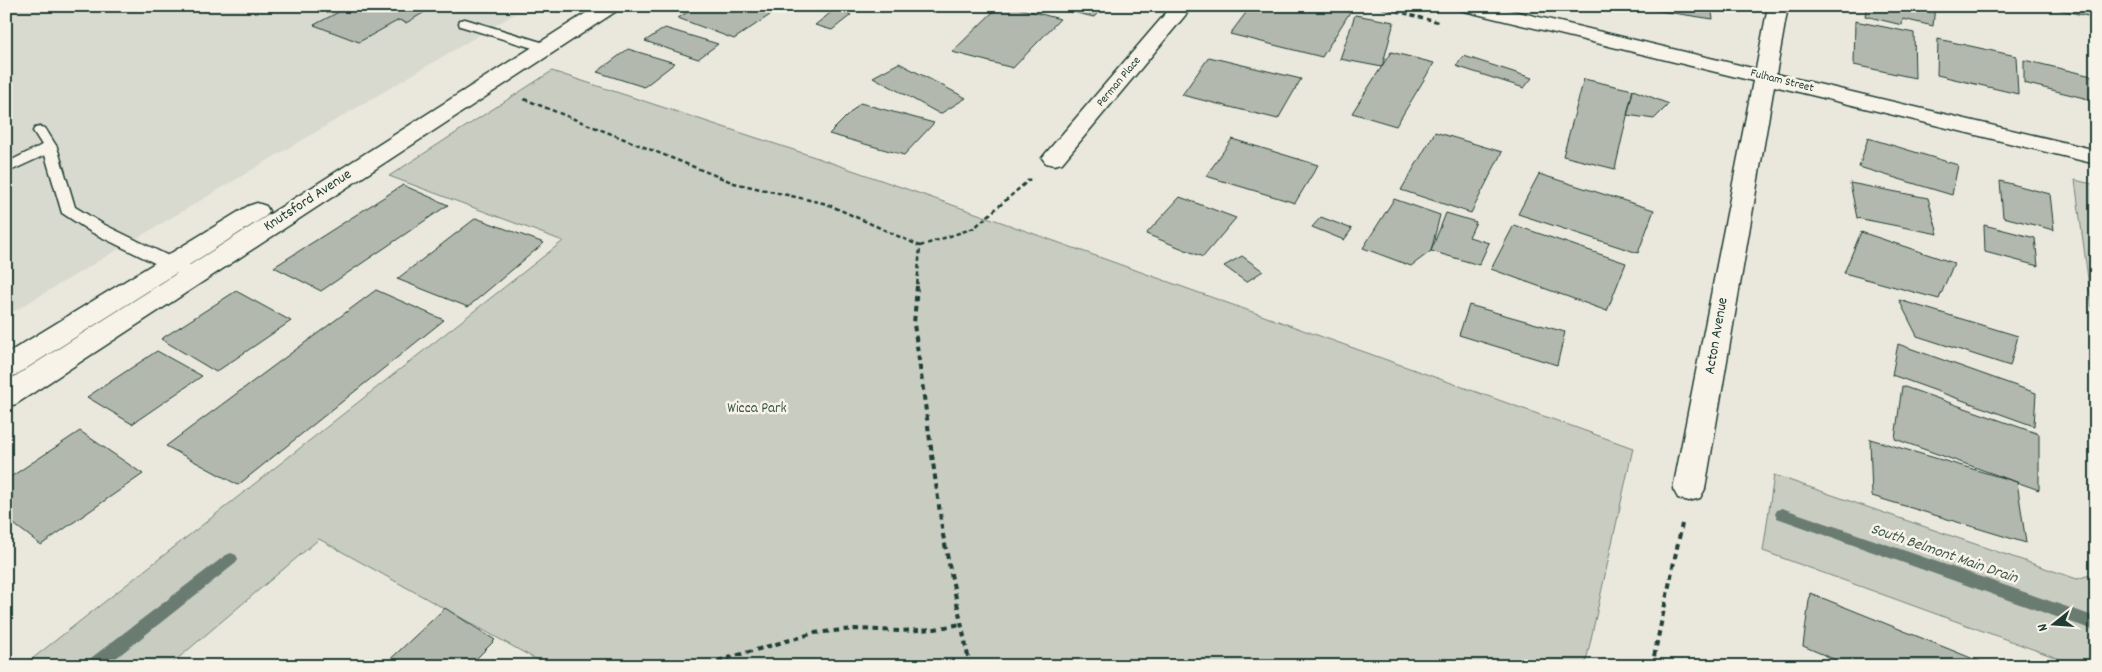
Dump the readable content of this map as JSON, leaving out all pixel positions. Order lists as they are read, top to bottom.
{
  "streets": {
    "street": [
      "Fulham Street",
      "Perman Place",
      "Knutsford Avenue",
      "Acton Avenue"
    ]
  },
  "crossings": [
    ["Fulham Street", "Acton Avenue"]
  ],
  "water": ["South Belmont Main Drain"],
  "parks": ["Wicca Park"],
  "north": "left"
}
